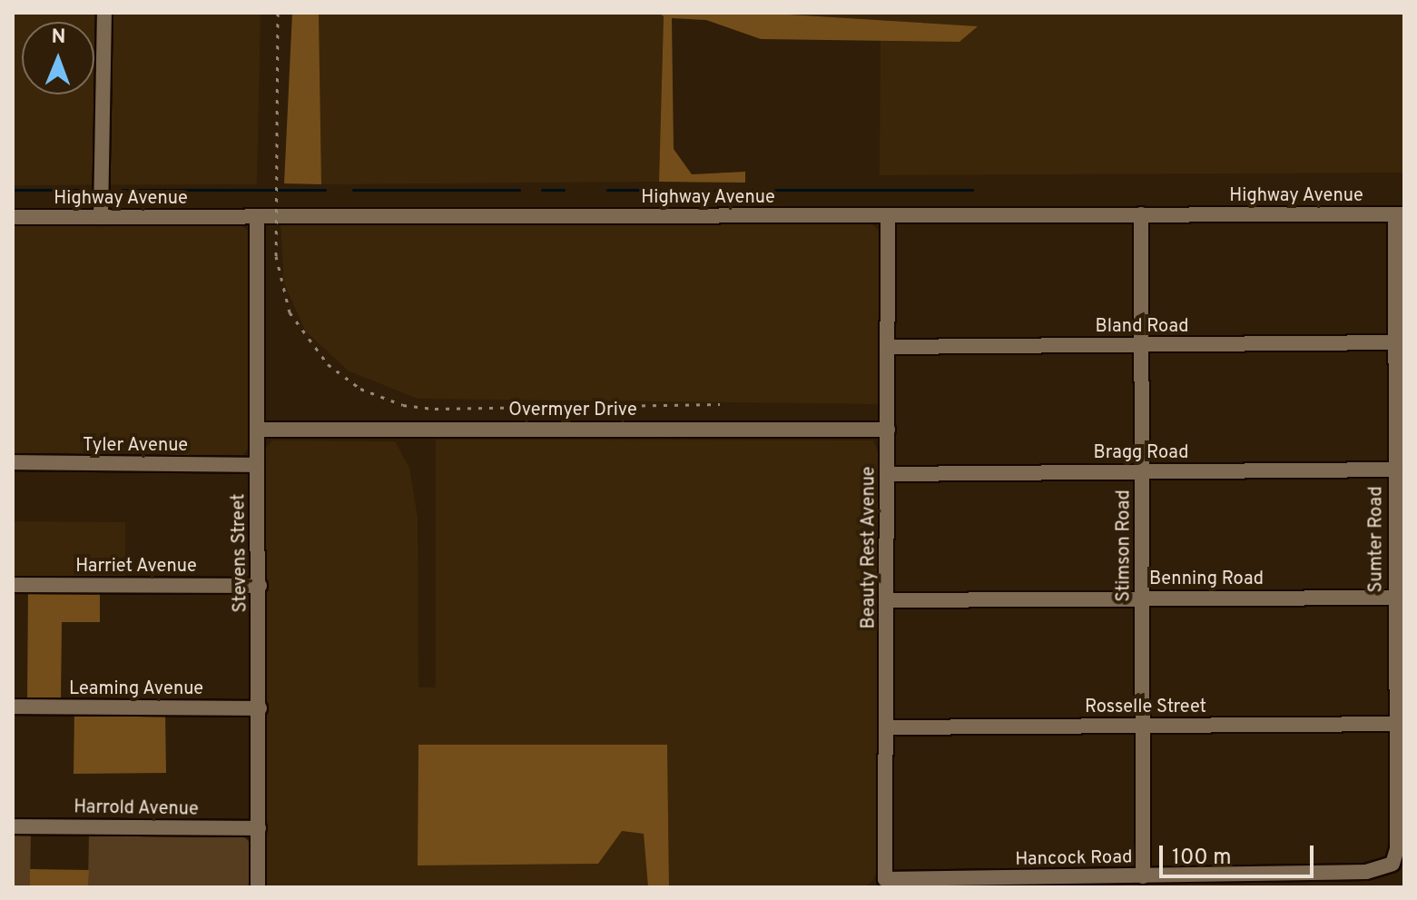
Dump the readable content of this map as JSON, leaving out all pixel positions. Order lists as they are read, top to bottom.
{
  "streets": {
    "street": [
      "Highway Avenue",
      "Bland Road",
      "Overmyer Drive",
      "Tyler Avenue",
      "Bragg Road",
      "Sumter Road",
      "Stimson Road",
      "Beauty Rest Avenue",
      "Stevens Street",
      "Harriet Avenue",
      "Benning Road",
      "Leaming Avenue",
      "Rosselle Street",
      "Harrold Avenue",
      "Hancock Road"
    ]
  },
  "crossings": [
    ["Highway Avenue", "Sumter Road"],
    ["Highway Avenue", "Stimson Road"],
    ["Highway Avenue", "Beauty Rest Avenue"],
    ["Highway Avenue", "Stevens Street"],
    ["Bland Road", "Sumter Road"],
    ["Bland Road", "Stimson Road"],
    ["Bland Road", "Beauty Rest Avenue"],
    ["Overmyer Drive", "Beauty Rest Avenue"],
    ["Overmyer Drive", "Stevens Street"],
    ["Tyler Avenue", "Stevens Street"],
    ["Bragg Road", "Sumter Road"],
    ["Bragg Road", "Stimson Road"],
    ["Bragg Road", "Beauty Rest Avenue"],
    ["Sumter Road", "Benning Road"],
    ["Sumter Road", "Rosselle Street"],
    ["Sumter Road", "Hancock Road"],
    ["Stimson Road", "Benning Road"],
    ["Stimson Road", "Rosselle Street"],
    ["Stimson Road", "Hancock Road"],
    ["Beauty Rest Avenue", "Benning Road"],
    ["Beauty Rest Avenue", "Rosselle Street"],
    ["Beauty Rest Avenue", "Hancock Road"],
    ["Stevens Street", "Harriet Avenue"],
    ["Stevens Street", "Leaming Avenue"],
    ["Stevens Street", "Harrold Avenue"]
  ],
  "scale_bar": "100 m",
  "north": "top"
}
